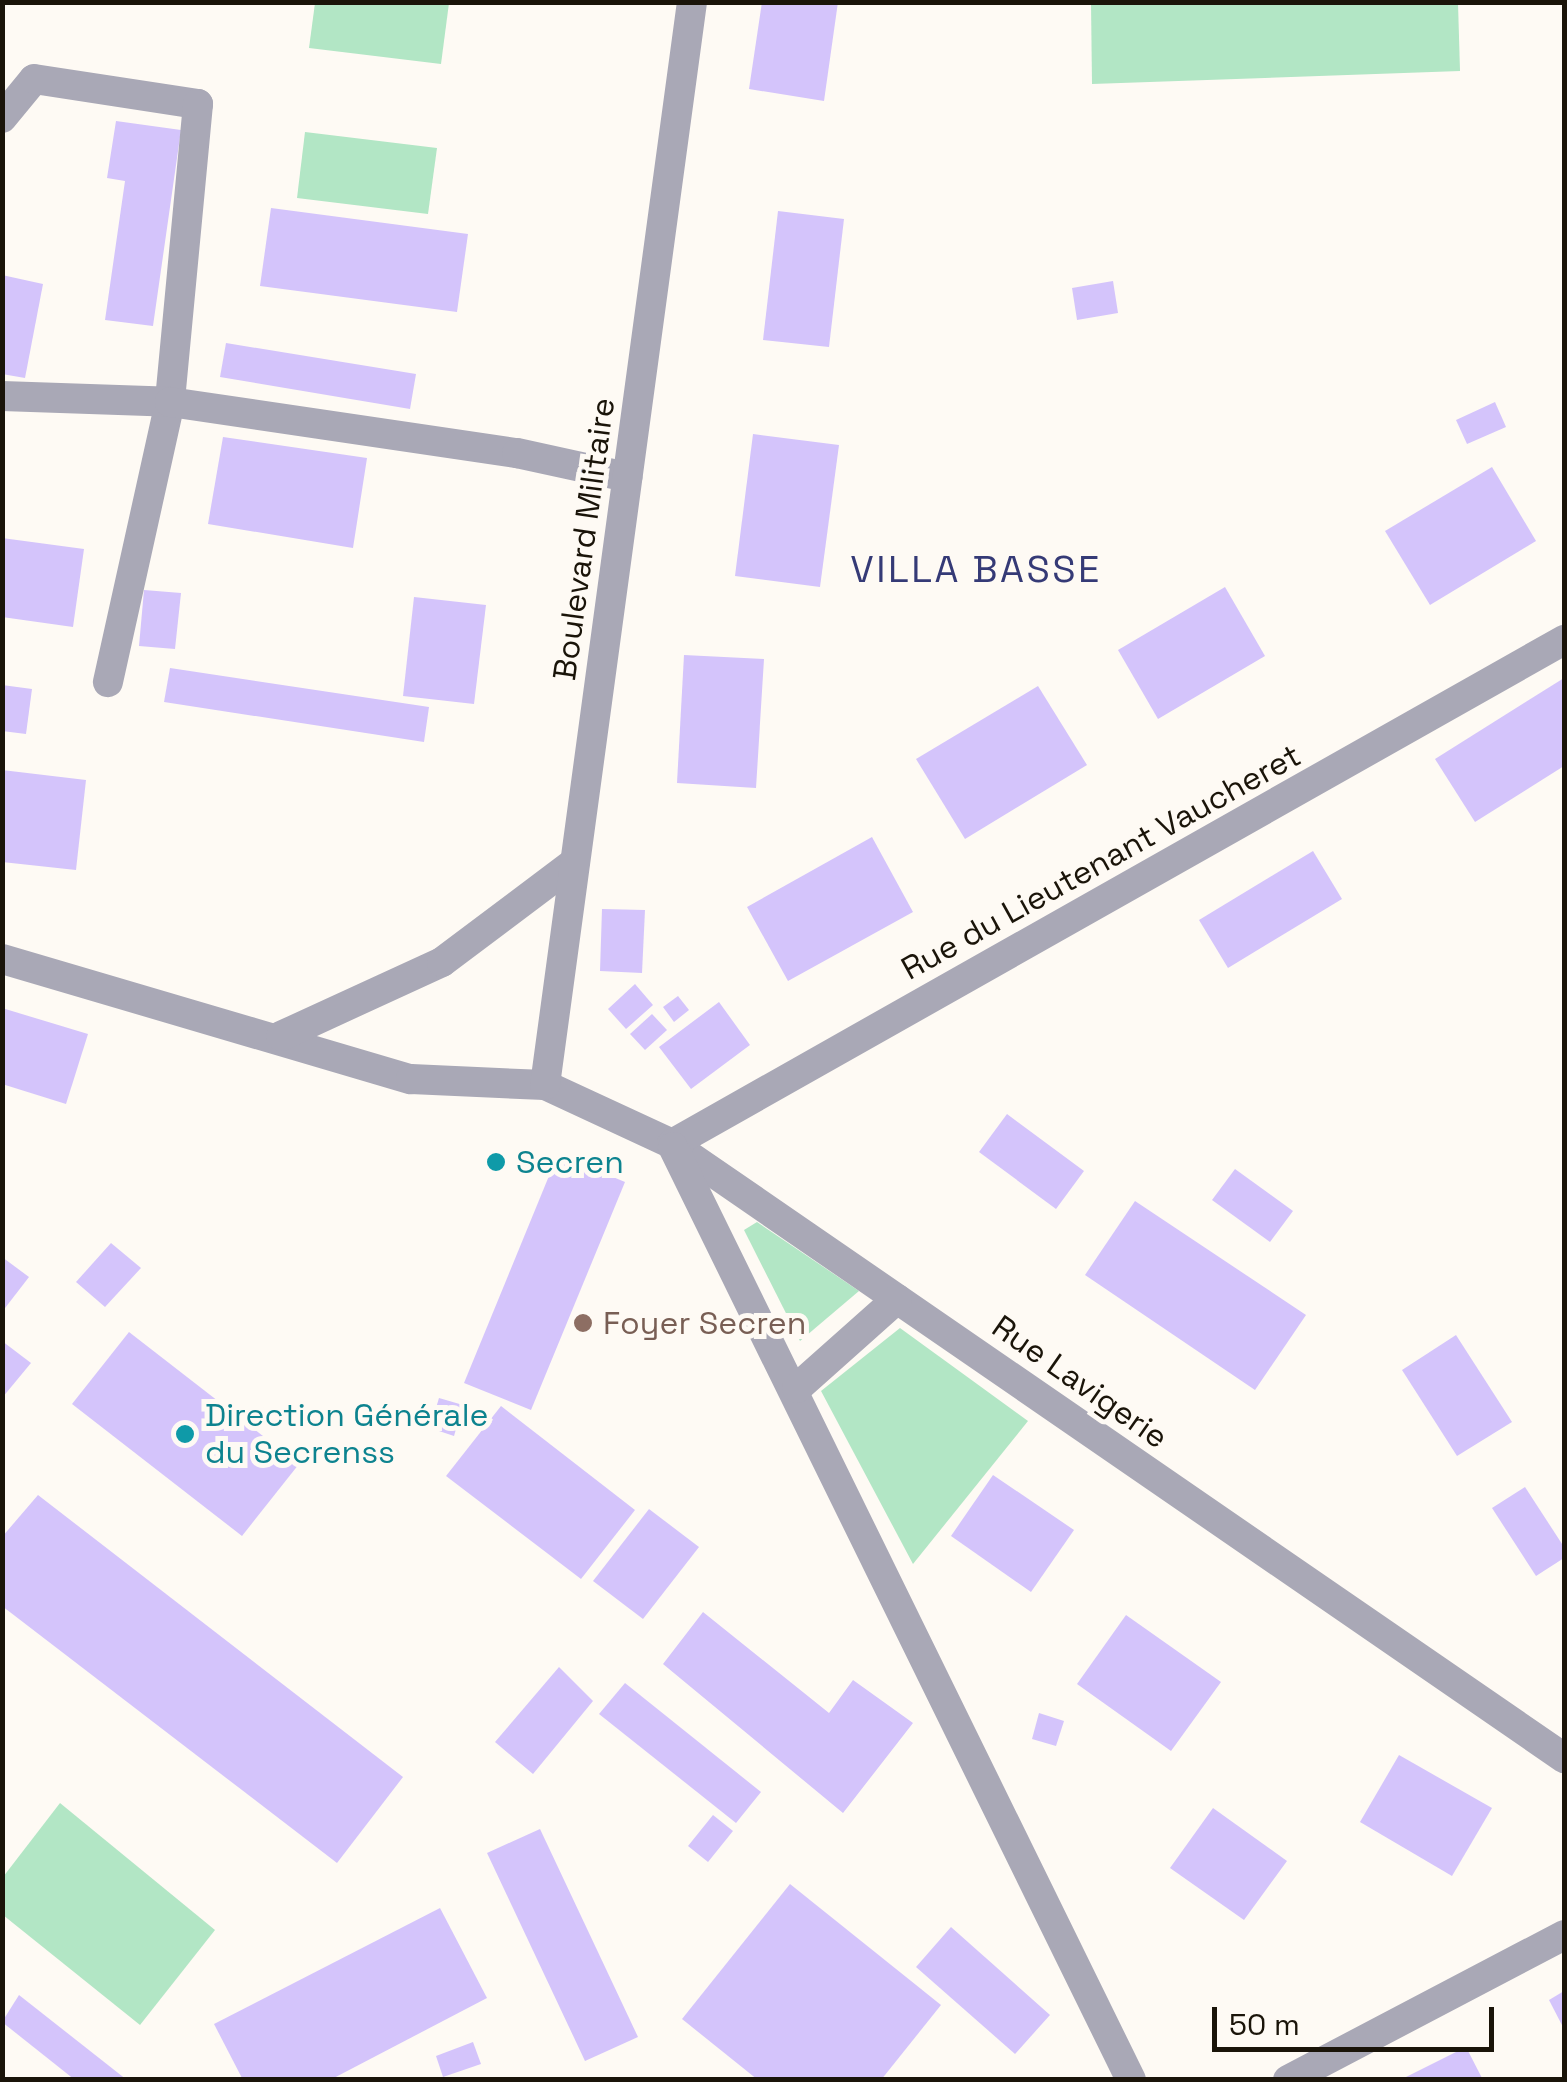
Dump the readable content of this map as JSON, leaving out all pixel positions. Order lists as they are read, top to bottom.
{
  "streets": {
    "street": ["Boulevard Militaire", "Rue du Lieutenant Vaucheret", "Rue Lavigerie"]
  },
  "crossings": [
    ["Boulevard Militaire", "Rue Lavigerie"],
    ["Rue du Lieutenant Vaucheret", "Rue Lavigerie"]
  ],
  "districts": ["VILLA BASSE"],
  "places": ["Secren", "Foyer Secren", "Direction Générale du Secrenss"],
  "scale_bar": "50 m"
}
